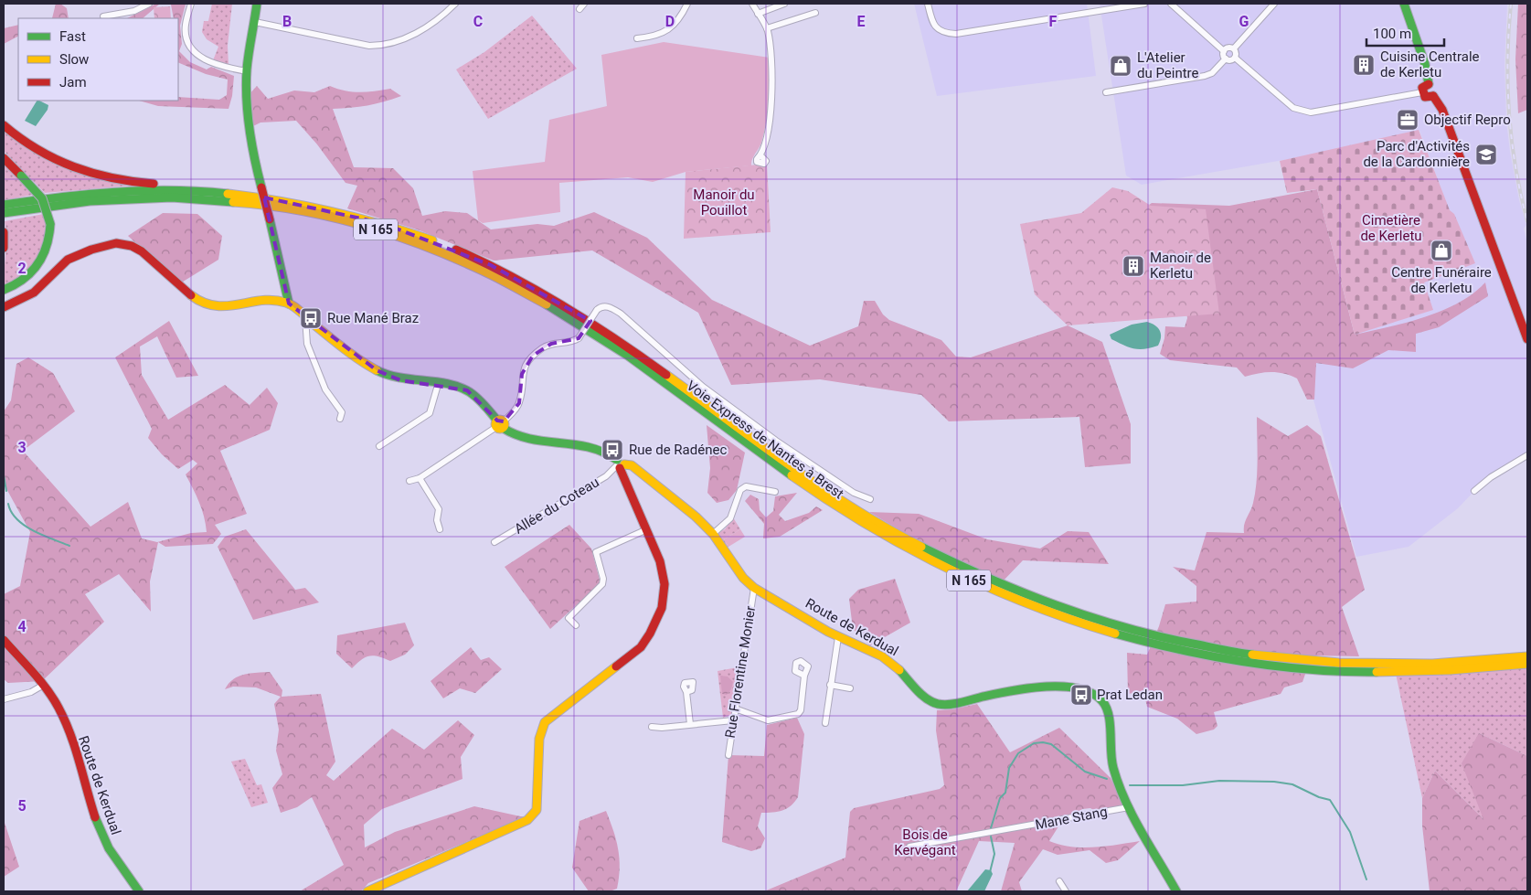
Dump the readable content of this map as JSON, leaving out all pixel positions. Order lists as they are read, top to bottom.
{
  "streets": {
    "main road": ["N 165", "Voie Express de Nantes à Brest", "Route de Kerdual"],
    "street": ["Allée du Coteau", "Rue Florentine Monier", "Mane Stang"]
  },
  "crossings": [
    ["Allée du Coteau", "Route de Kerdual"],
    ["Route de Kerdual", "Rue Florentine Monier"],
    ["Route de Kerdual", "Mane Stang"]
  ],
  "parks": ["Manoir du Pouillot", "Cimetière de Kerletu", "Bois de Kervégant"],
  "places": {
    "building": ["Cuisine Centrale de Kerletu", "Manoir de Kerletu"],
    "shop": ["L'Atelier du Peintre", "Centre Funéraire de Kerletu"],
    "office": ["Objectif Repro"],
    "school or university": ["Parc d'Activités de la Cardonnière"],
    "bus stop": ["Rue Mané Braz", "Rue de Radénec", "Prat Ledan"]
  },
  "legend": ["Fast", "Slow", "Jam"],
  "scale_bar": "100 m",
  "grid": {
    "columns": [
      "B",
      "C",
      "D",
      "E",
      "F",
      "G"
    ],
    "rows": [
      "2",
      "3",
      "4",
      "5"
    ]
  }
}
